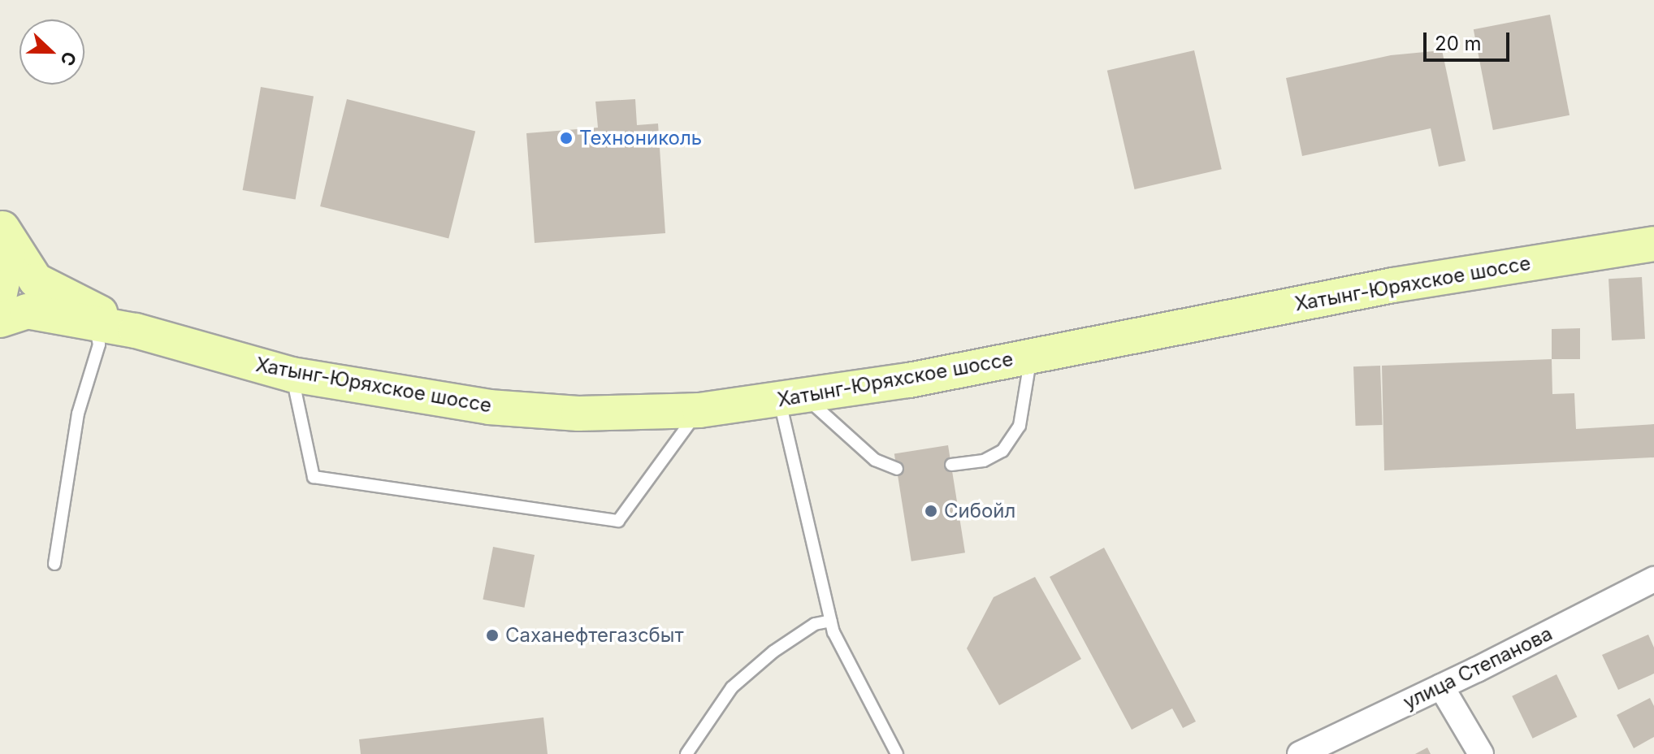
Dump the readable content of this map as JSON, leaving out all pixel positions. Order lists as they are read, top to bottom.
{
  "streets": {
    "main road": ["Хатынг-Юряхское шоссе"],
    "street": ["улица Степанова"]
  },
  "places": ["Технониколь", "Сибойл", "Саханефтегазсбыт"],
  "scale_bar": "20 m",
  "north": "right"
}
